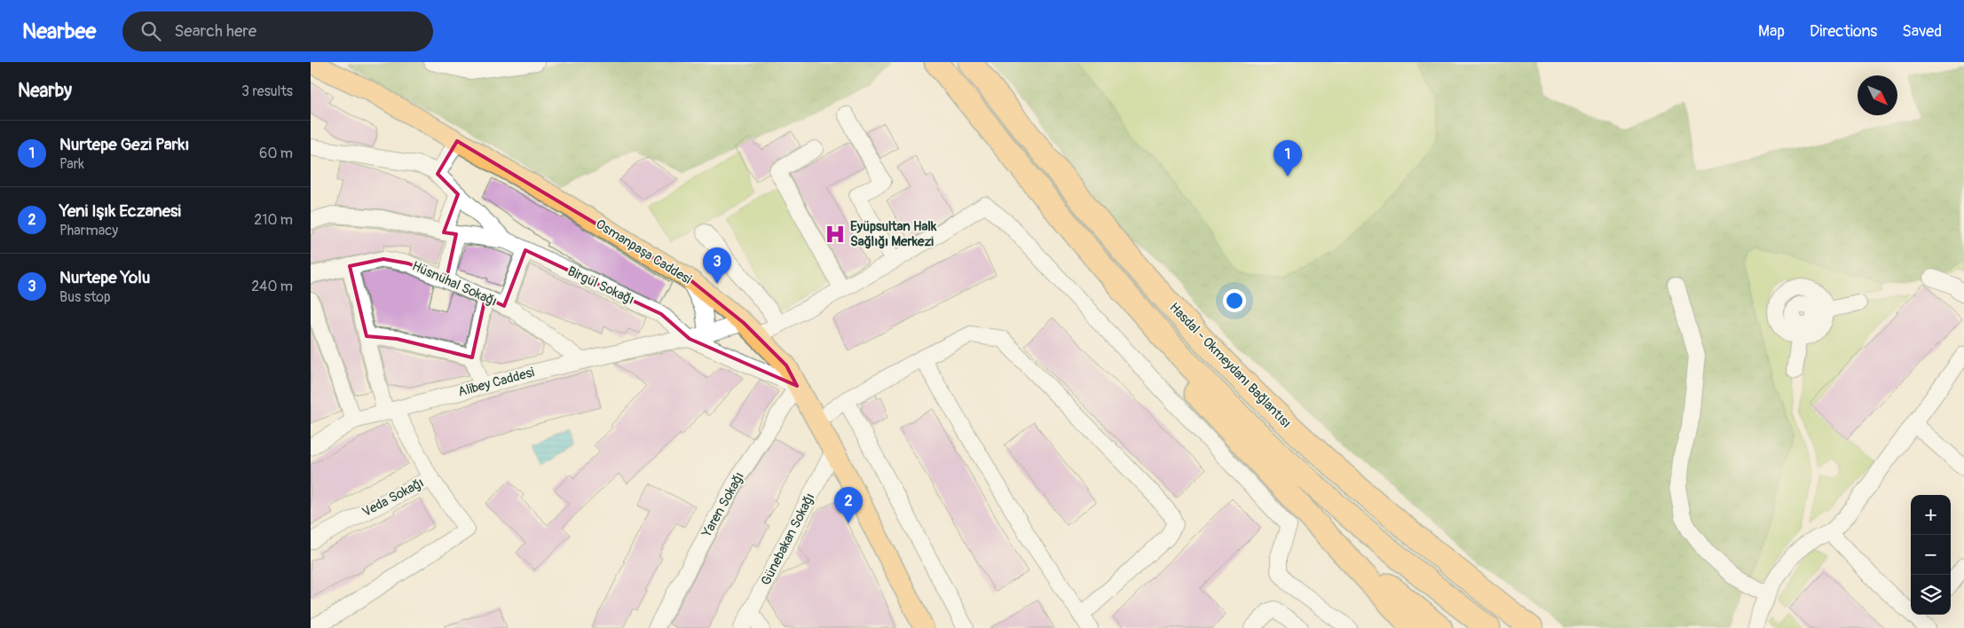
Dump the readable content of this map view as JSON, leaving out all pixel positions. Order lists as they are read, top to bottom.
{
  "streets": {
    "highway": ["Hasdal - Okmeydanı Bağlantısı"],
    "main road": ["Osmanpaşa Caddesi"],
    "street": [
      "Hüsnühal Sokağı",
      "Birgül Sokağı",
      "Alibey Caddesi",
      "Veda Sokağı",
      "Yaren Sokağı",
      "Günebakan Sokağı"
    ]
  },
  "crossings": [
    ["Osmanpaşa Caddesi", "Alibey Caddesi"],
    ["Osmanpaşa Caddesi", "Yaren Sokağı"],
    ["Osmanpaşa Caddesi", "Günebakan Sokağı"],
    ["Hüsnühal Sokağı", "Alibey Caddesi"],
    ["Hüsnühal Sokağı", "Veda Sokağı"],
    ["Birgül Sokağı", "Alibey Caddesi"],
    ["Alibey Caddesi", "Veda Sokağı"],
    ["Alibey Caddesi", "Yaren Sokağı"]
  ],
  "places": {
    "hospital": ["Eyüpsultan Halk Sağlığı Merkezi"]
  },
  "north": "bottom right",
  "page": {
    "header": "Nearbee",
    "search": "Search here",
    "nav": ["Map", "Directions", "Saved"],
    "heading": ["Nearby", "3 results"],
    "list": [
      {
        "mark": "1",
        "name": "Nurtepe Gezi Parkı",
        "note": "Park",
        "value": "60 m"
      },
      {
        "mark": "2",
        "name": "Yeni Işık Eczanesi",
        "note": "Pharmacy",
        "value": "210 m"
      },
      {
        "mark": "3",
        "name": "Nurtepe Yolu",
        "note": "Bus stop",
        "value": "240 m"
      }
    ],
    "pins": ["1", "3", "2"],
    "map_buttons": ["+", "−"]
  }
}
